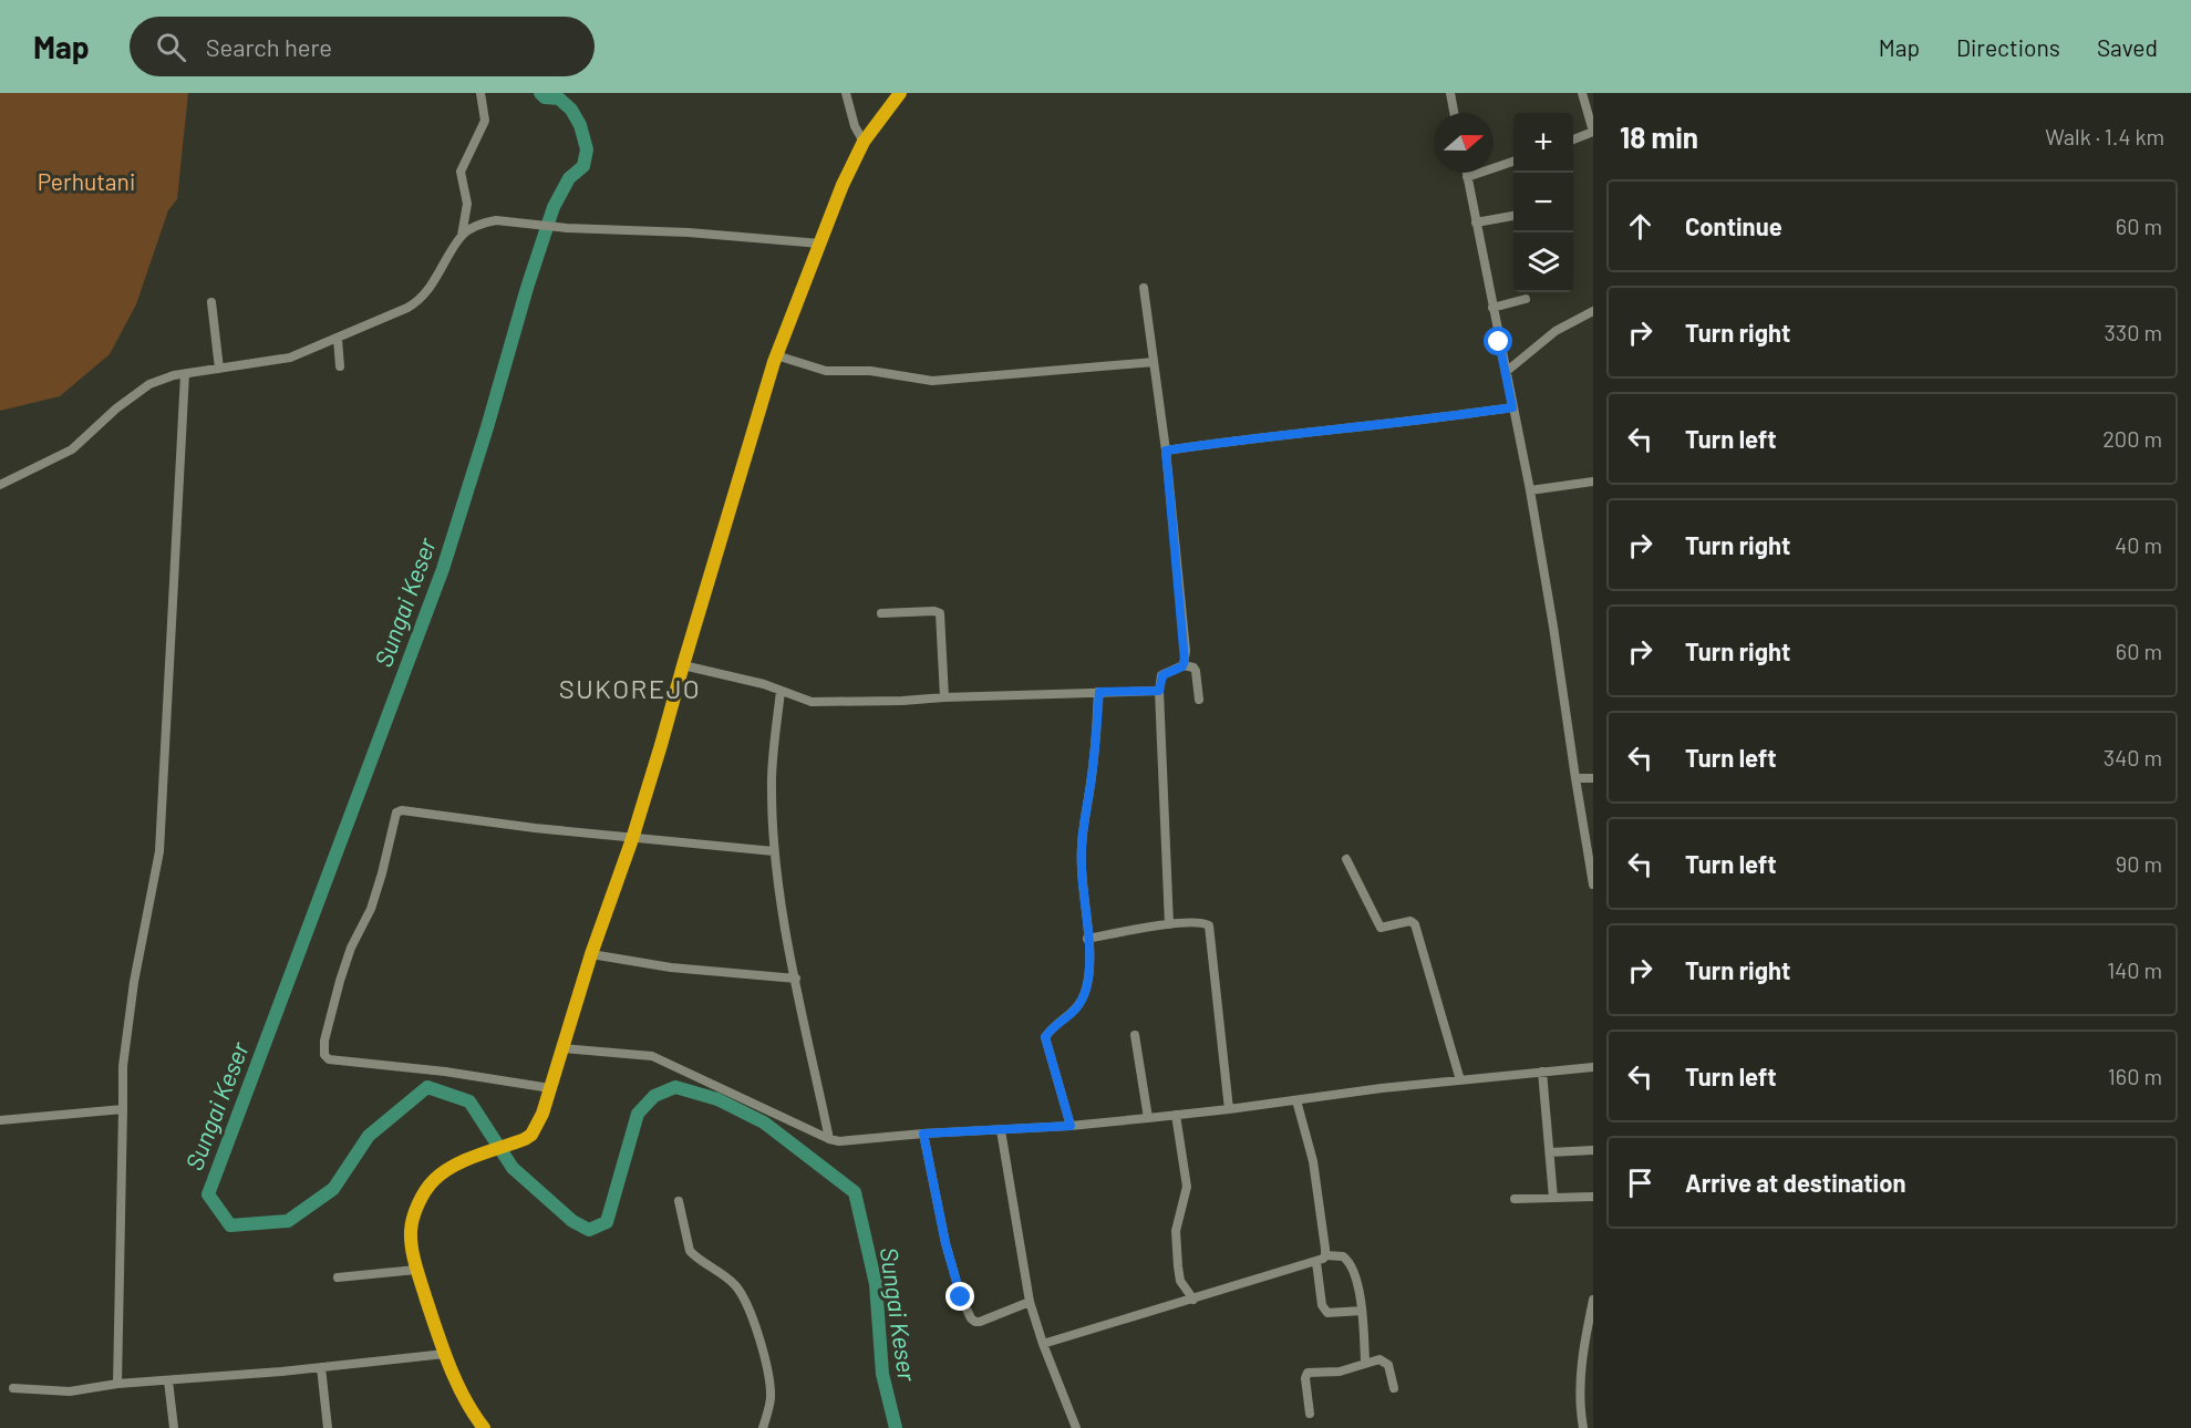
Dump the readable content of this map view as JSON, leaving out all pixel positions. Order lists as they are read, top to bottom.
{
  "districts": ["SUKOREJO"],
  "water": ["Sungai Keser"],
  "parks": ["Perhutani"],
  "north": "right",
  "page": {
    "header": "Map",
    "search": "Search here",
    "nav": ["Map", "Directions", "Saved"],
    "heading": ["18 min", "Walk · 1.4 km"],
    "map_buttons": ["+", "−"],
    "list": [
      ["Continue", "60 m"],
      ["Turn right", "330 m"],
      ["Turn left", "200 m"],
      ["Turn right", "40 m"],
      ["Turn right", "60 m"],
      ["Turn left", "340 m"],
      ["Turn left", "90 m"],
      ["Turn right", "140 m"],
      ["Turn left", "160 m"],
      "Arrive at destination"
    ]
  }
}
